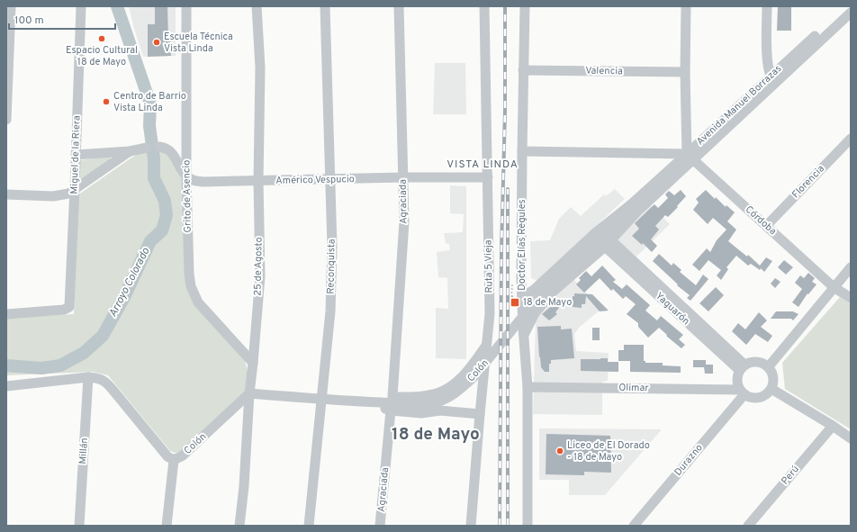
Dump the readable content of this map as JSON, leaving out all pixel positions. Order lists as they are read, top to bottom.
{
  "streets": {
    "street": [
      "Valencia",
      "Avenida Manuel Borrazas",
      "Miguel de la Riera",
      "Américo Vespucio",
      "Florencia",
      "Grito de Asencio",
      "Agraciada",
      "Córdoba",
      "Doctor Elías Regules",
      "25 de Agosto",
      "Reconquista",
      "Ruta 5 Vieja",
      "Yaguarón",
      "Colón",
      "Olimar",
      "Millán",
      "Durazno",
      "Perú"
    ]
  },
  "crossings": [
    ["Valencia", "Doctor Elías Regules"],
    ["Avenida Manuel Borrazas", "Córdoba"],
    ["Avenida Manuel Borrazas", "Doctor Elías Regules"],
    ["Avenida Manuel Borrazas", "Yaguarón"],
    ["Avenida Manuel Borrazas", "Colón"],
    ["Américo Vespucio", "Grito de Asencio"],
    ["Américo Vespucio", "Agraciada"],
    ["Américo Vespucio", "25 de Agosto"],
    ["Américo Vespucio", "Reconquista"],
    ["Américo Vespucio", "Ruta 5 Vieja"],
    ["Florencia", "Córdoba"],
    ["Grito de Asencio", "25 de Agosto"],
    ["Agraciada", "Colón"],
    ["Doctor Elías Regules", "Olimar"],
    ["25 de Agosto", "Colón"],
    ["Reconquista", "Colón"],
    ["Ruta 5 Vieja", "Colón"],
    ["Yaguarón", "Olimar"],
    ["Yaguarón", "Durazno"],
    ["Colón", "Millán"],
    ["Olimar", "Durazno"]
  ],
  "districts": ["VISTA LINDA", "18 de Mayo"],
  "water": ["Arroyo Colorado"],
  "places": {
    "other": [
      "Espacio Cultural 18 de Mayo",
      "Escuela Técnica Vista Linda",
      "Centro de Barrio Vista Linda",
      "Liceo de El Dorado - 18 de Mayo"
    ],
    "transit": ["18 de Mayo"]
  },
  "scale_bar": "100 m"
}
